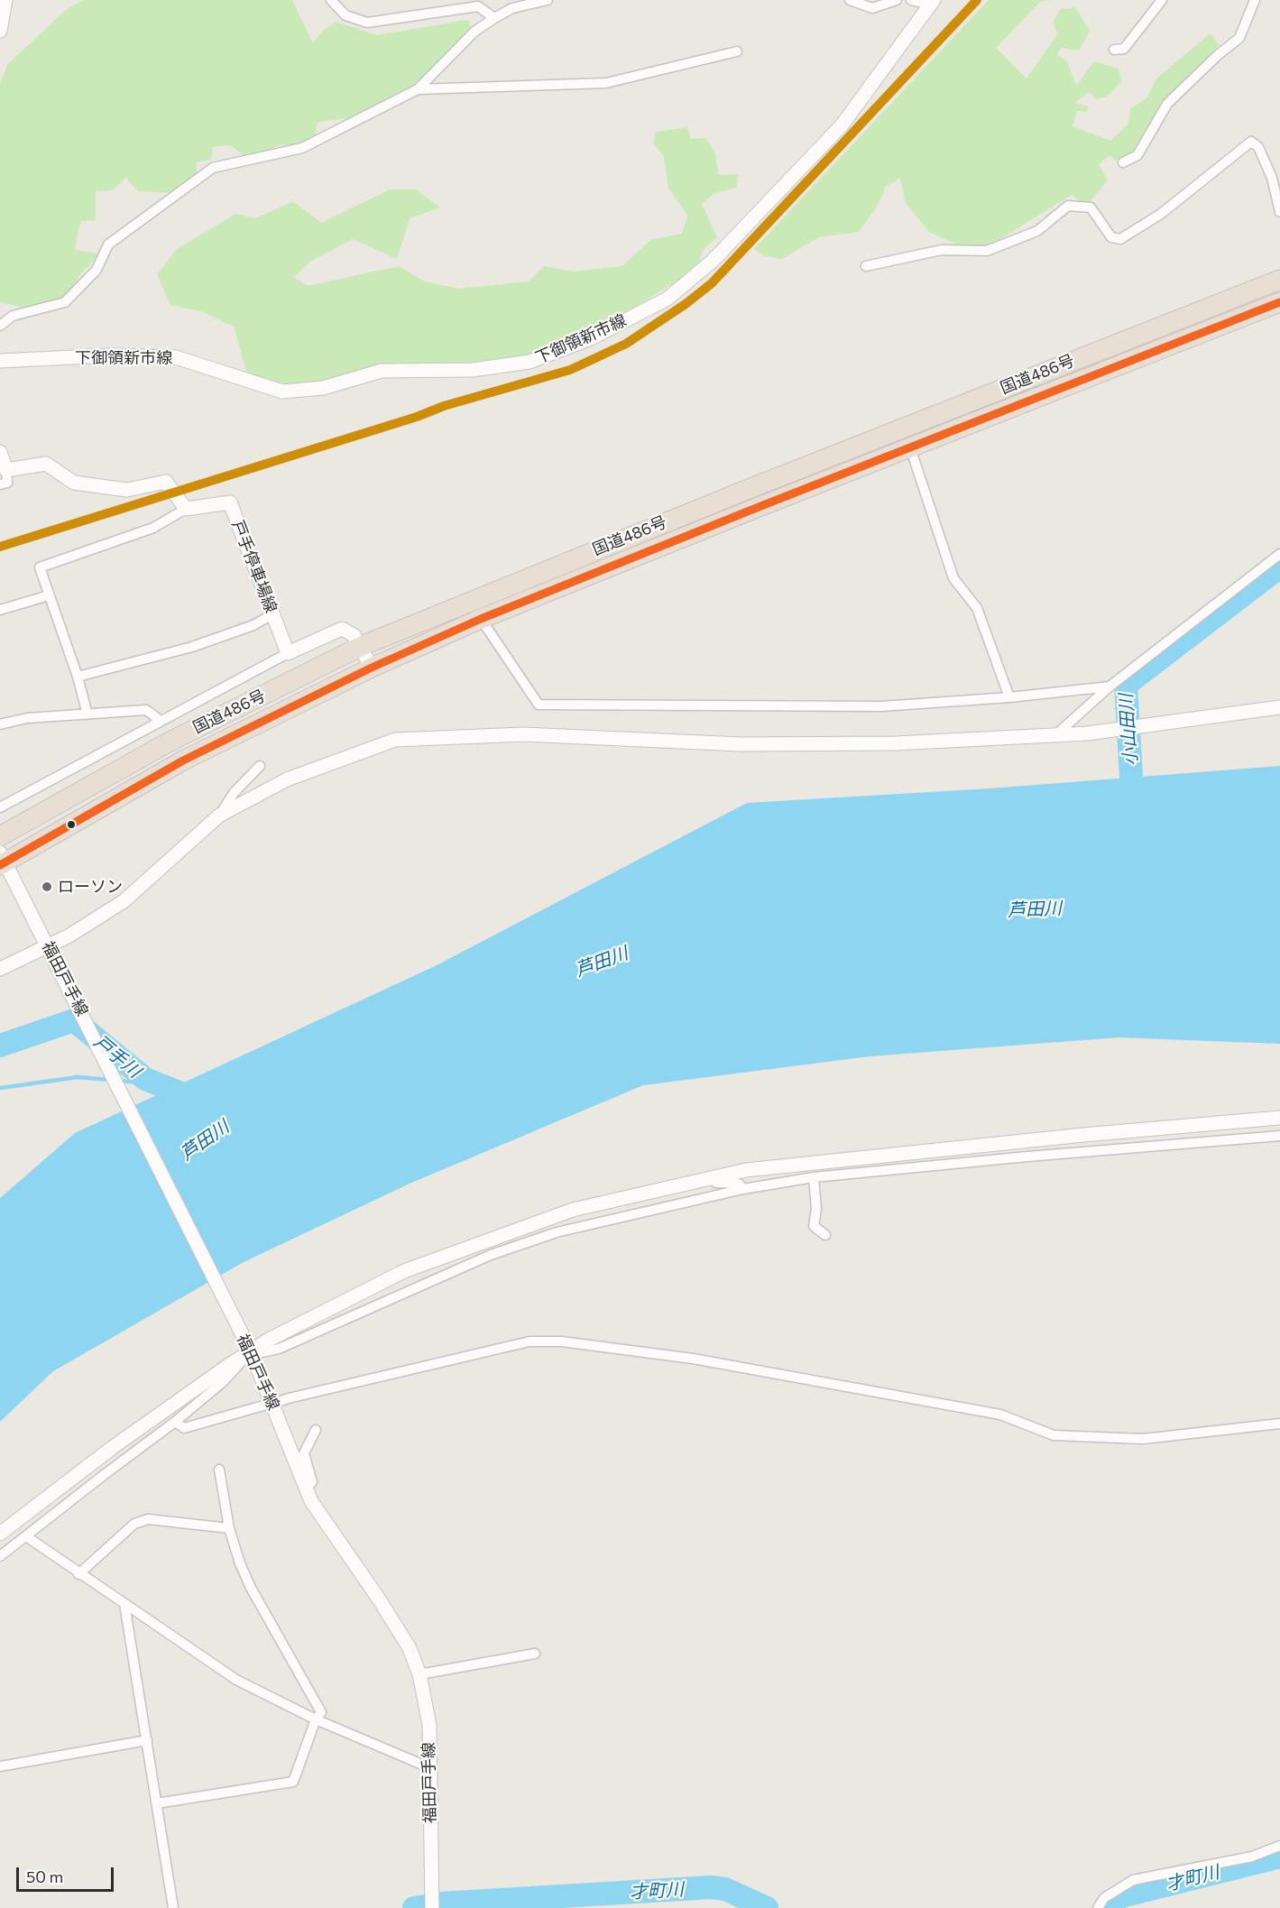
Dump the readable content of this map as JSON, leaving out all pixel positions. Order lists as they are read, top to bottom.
{
  "streets": {
    "highway": ["国道486号"],
    "main road": ["下御領新市線", "戸手停車場線", "福田戸手線"]
  },
  "crossings": [
    ["国道486号", "福田戸手線"]
  ],
  "water": [
    "小山田川",
    "芦田川",
    "戸手川",
    "才町川"
  ],
  "places": ["ローソン"],
  "scale_bar": "50 m"
}
